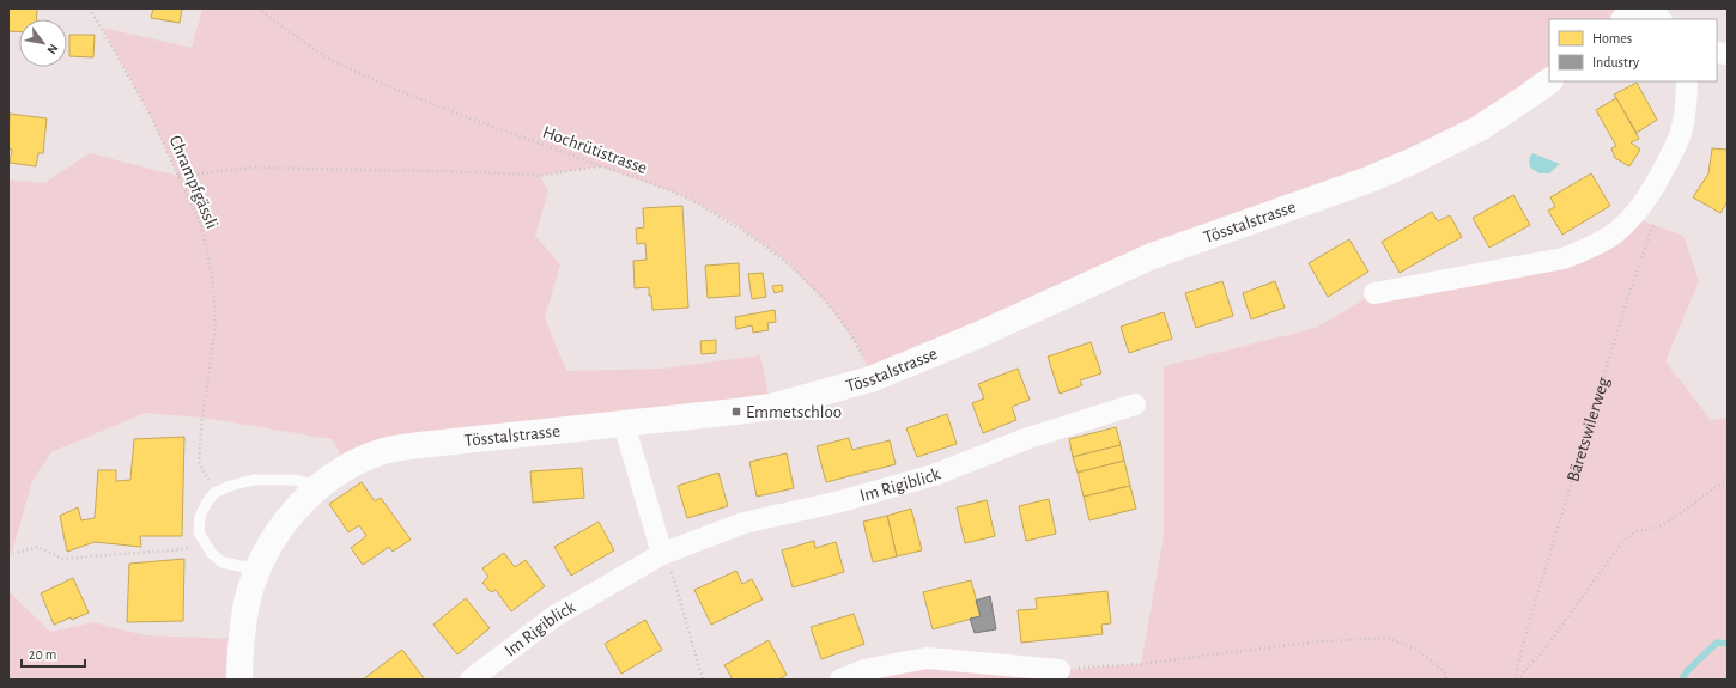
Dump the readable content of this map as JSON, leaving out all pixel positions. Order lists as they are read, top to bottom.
{
  "streets": {
    "main road": ["Tösstalstrasse"],
    "street": ["Im Rigiblick"],
    "path": ["Hochrütistrasse", "Chrampfgässli", "Bäretswilerweg"]
  },
  "crossings": [
    ["Hochrütistrasse", "Tösstalstrasse"]
  ],
  "places": {
    "transit": ["Emmetschloo"]
  },
  "legend": ["Homes", "Industry"],
  "scale_bar": "20 m",
  "north": "bottom right"
}
